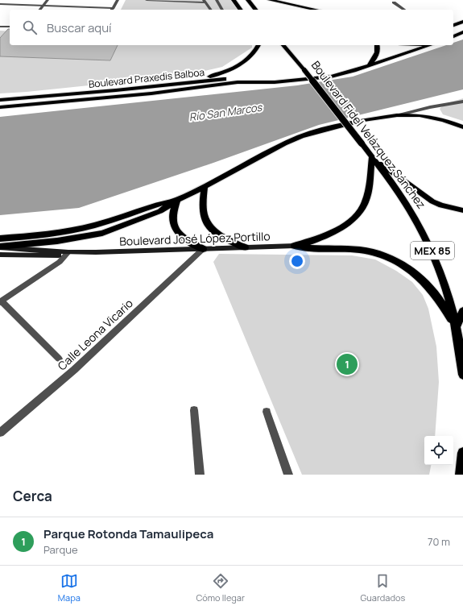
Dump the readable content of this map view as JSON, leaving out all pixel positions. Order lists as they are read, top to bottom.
{
  "streets": {
    "main road": [
      "Boulevard Praxedis Balboa",
      "Boulevard Fidel Velázquez Sánchez",
      "Boulevard José López Portillo",
      "MEX 85"
    ],
    "street": ["Calle Leona Vicario"]
  },
  "crossings": [
    ["Boulevard José López Portillo", "Calle Leona Vicario"]
  ],
  "water": ["Río San Marcos"],
  "page": {
    "search": "Buscar aquí",
    "pins": "1",
    "heading": "Cerca",
    "list": [
      {
        "mark": "1",
        "name": "Parque Rotonda Tamaulipeca",
        "note": "Parque",
        "value": "70 m"
      }
    ],
    "nav": ["Mapa", "Cómo llegar", "Guardados"]
  }
}
